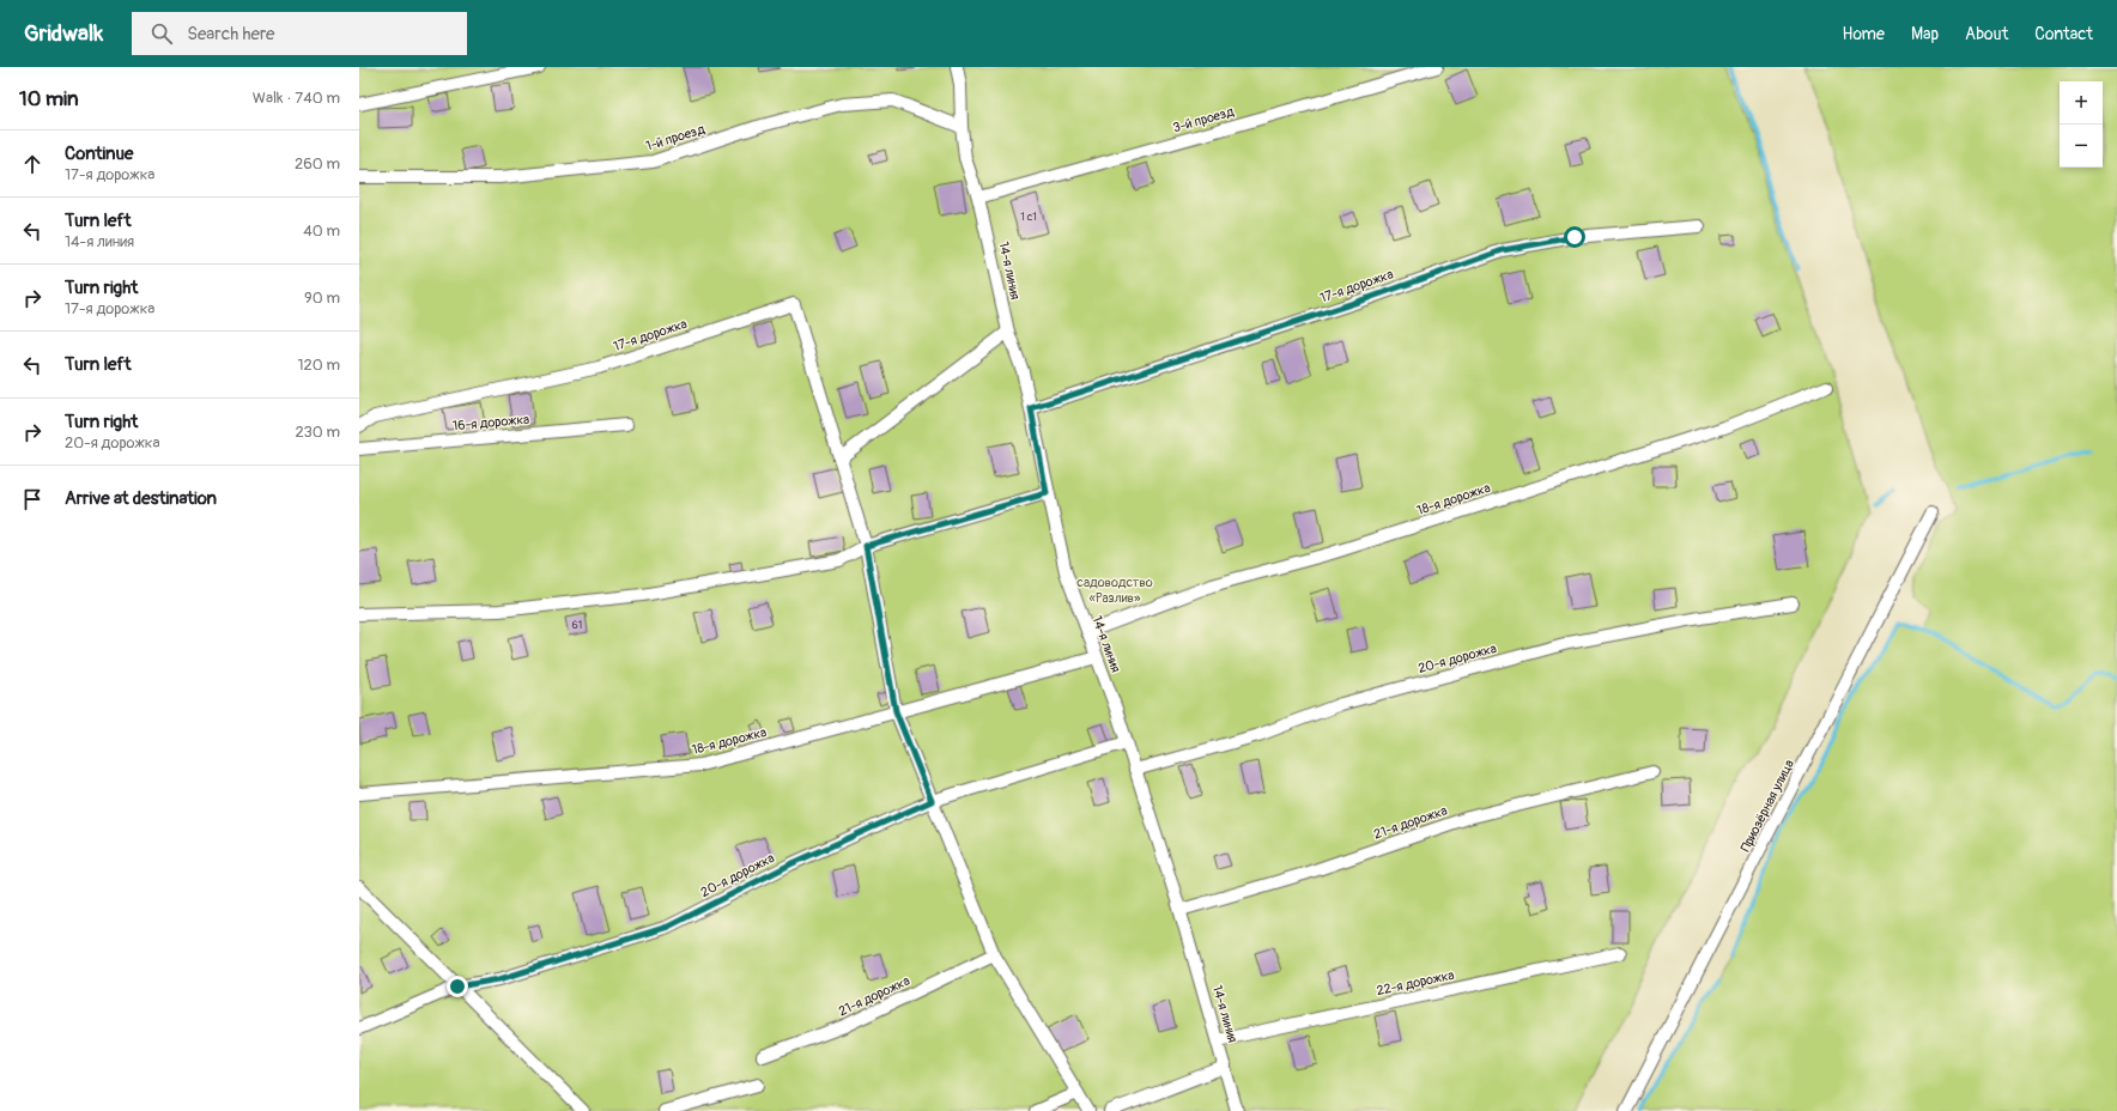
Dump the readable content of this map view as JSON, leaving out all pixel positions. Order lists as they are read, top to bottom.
{
  "streets": {
    "street": [
      "3-й проезд",
      "1-й проезд",
      "14-я линия",
      "17-я дорожка",
      "16-я дорожка",
      "18-я дорожка",
      "20-я дорожка",
      "Приозёрная улица",
      "21-я дорожка",
      "22-я дорожка"
    ]
  },
  "crossings": [
    ["3-й проезд", "14-я линия"],
    ["1-й проезд", "14-я линия"],
    ["14-я линия", "17-я дорожка"],
    ["14-я линия", "18-я дорожка"],
    ["14-я линия", "20-я дорожка"],
    ["14-я линия", "21-я дорожка"],
    ["14-я линия", "22-я дорожка"],
    ["17-я дорожка", "18-я дорожка"],
    ["17-я дорожка", "20-я дорожка"],
    ["17-я дорожка", "21-я дорожка"]
  ],
  "parks": ["садоводство «Разлив»"],
  "house_numbers": ["1 с1", "61"],
  "page": {
    "header": "Gridwalk",
    "search": "Search here",
    "nav": [
      "Home",
      "Map",
      "About",
      "Contact"
    ],
    "heading": ["10 min", "Walk · 740 m"],
    "map_buttons": ["+", "−"],
    "list": [
      ["Continue", "17-я дорожка", "260 m"],
      ["Turn left", "14-я линия", "40 m"],
      ["Turn right", "17-я дорожка", "90 m"],
      ["Turn left", "120 m"],
      ["Turn right", "20-я дорожка", "230 m"],
      "Arrive at destination"
    ]
  }
}
